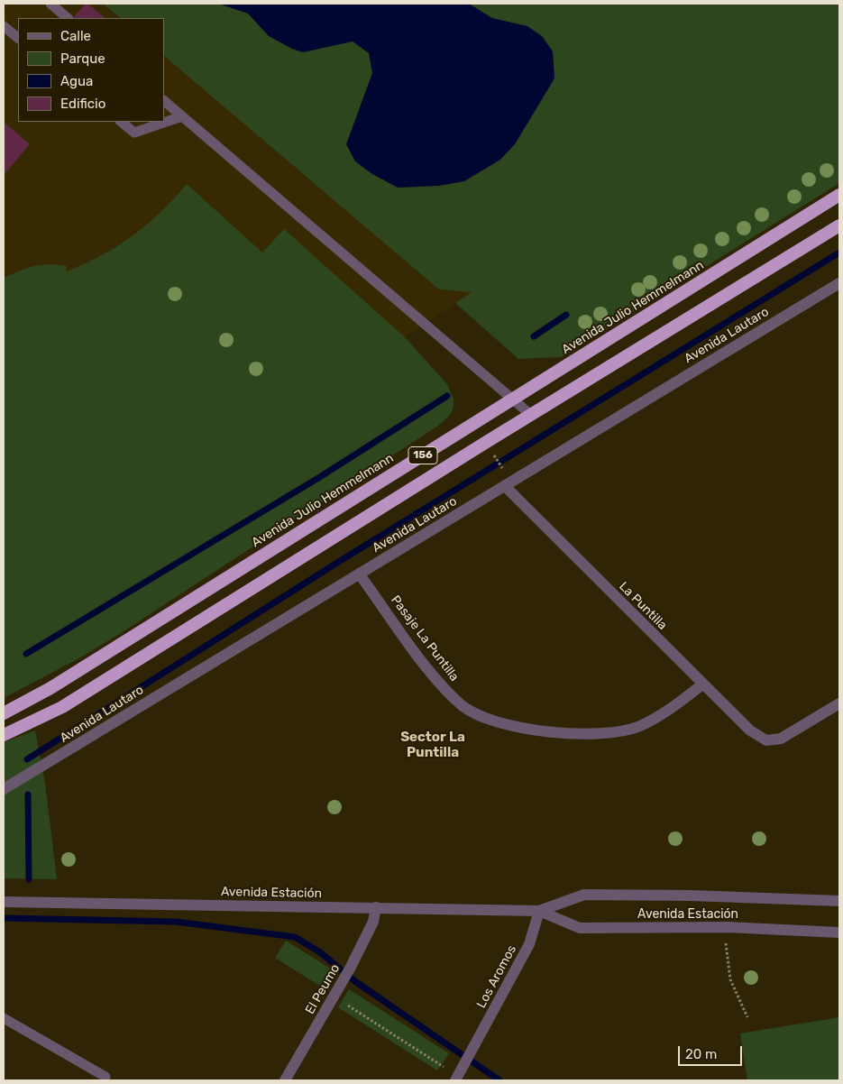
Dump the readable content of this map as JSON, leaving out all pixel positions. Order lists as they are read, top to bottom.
{
  "streets": {
    "highway": ["Avenida Julio Hemmelmann", "156"],
    "street": [
      "Avenida Lautaro",
      "La Puntilla",
      "Pasaje La Puntilla",
      "Avenida Estación",
      "Los Aromos",
      "El Peumo"
    ]
  },
  "crossings": [
    ["Avenida Lautaro", "La Puntilla"],
    ["Avenida Lautaro", "Pasaje La Puntilla"],
    ["La Puntilla", "Pasaje La Puntilla"],
    ["Avenida Estación", "Los Aromos"],
    ["Avenida Estación", "El Peumo"]
  ],
  "districts": ["Sector La Puntilla"],
  "legend": [
    "Calle",
    "Parque",
    "Agua",
    "Edificio"
  ],
  "scale_bar": "20 m"
}
